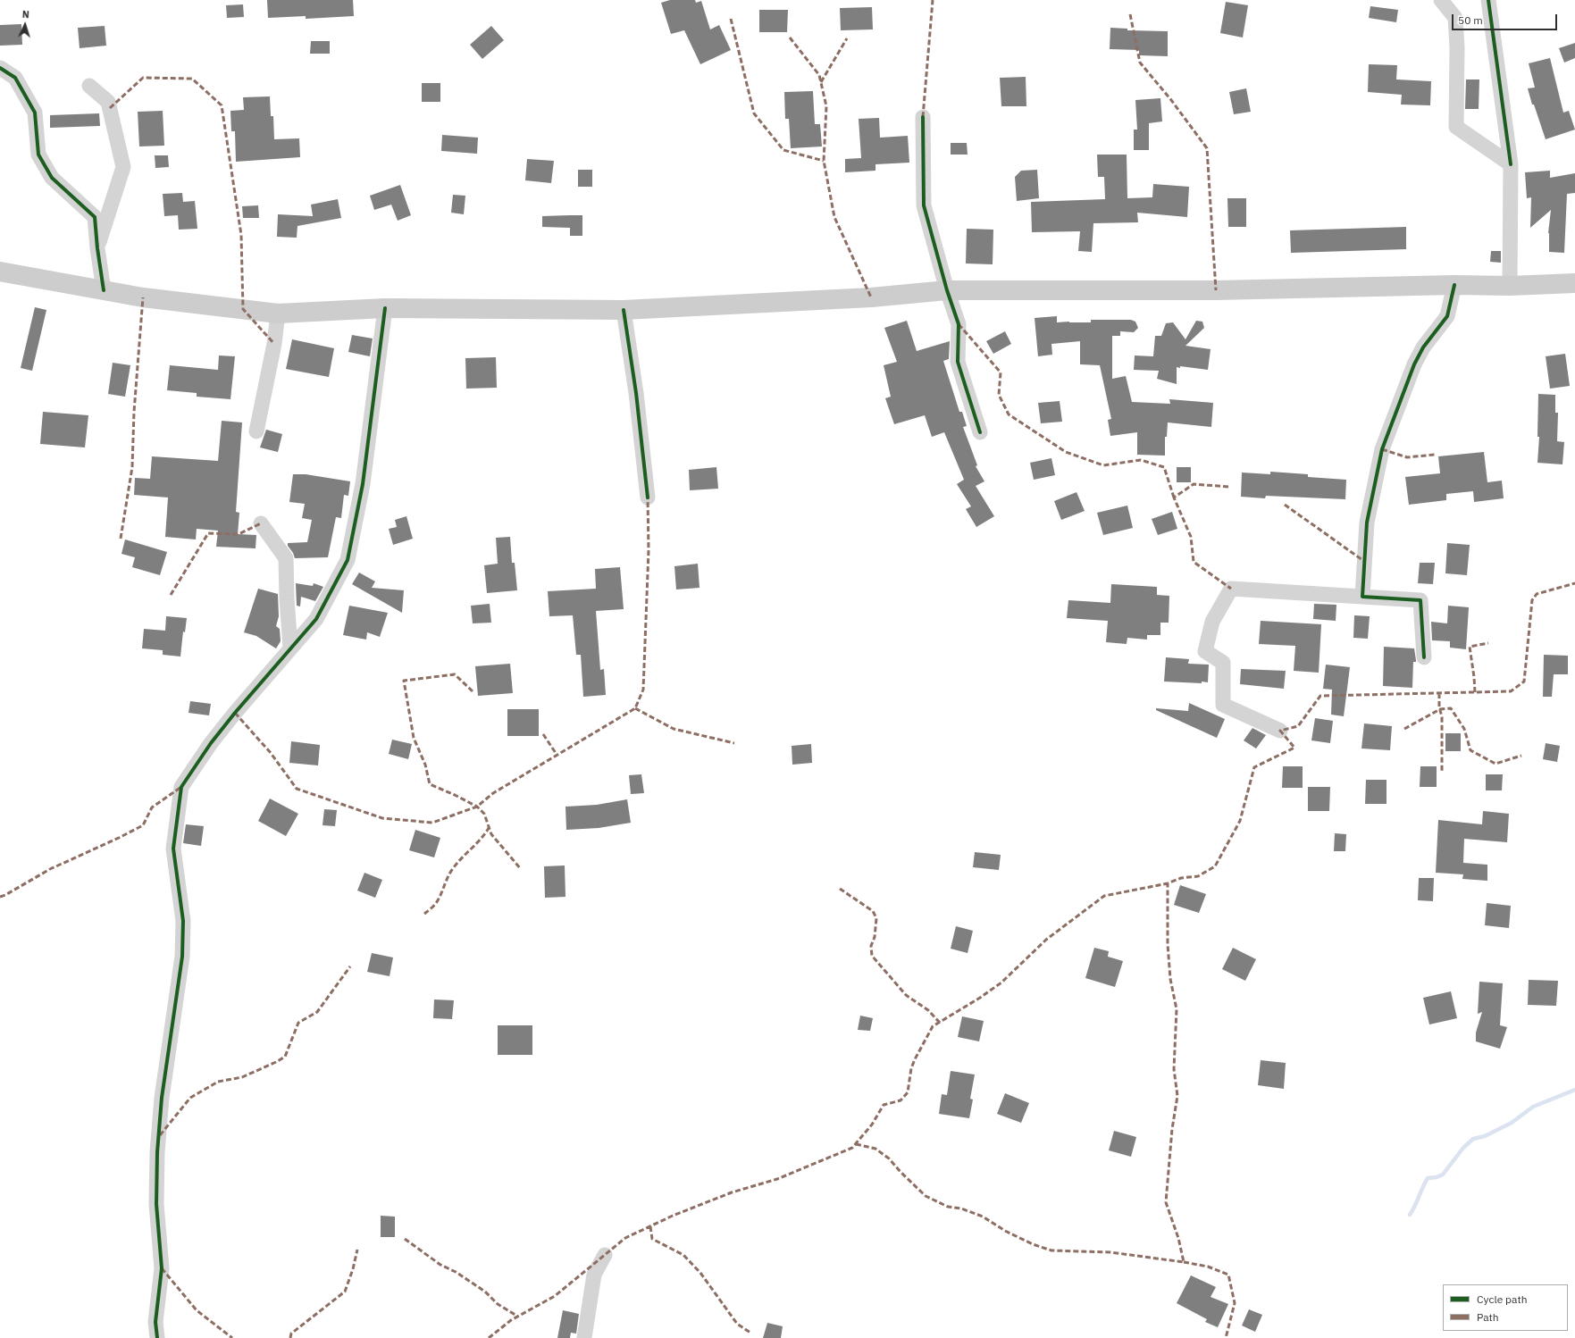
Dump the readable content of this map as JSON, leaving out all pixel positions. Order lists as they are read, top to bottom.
{
  "legend": ["Cycle path", "Path"],
  "scale_bar": "50 m",
  "north": "top"
}
